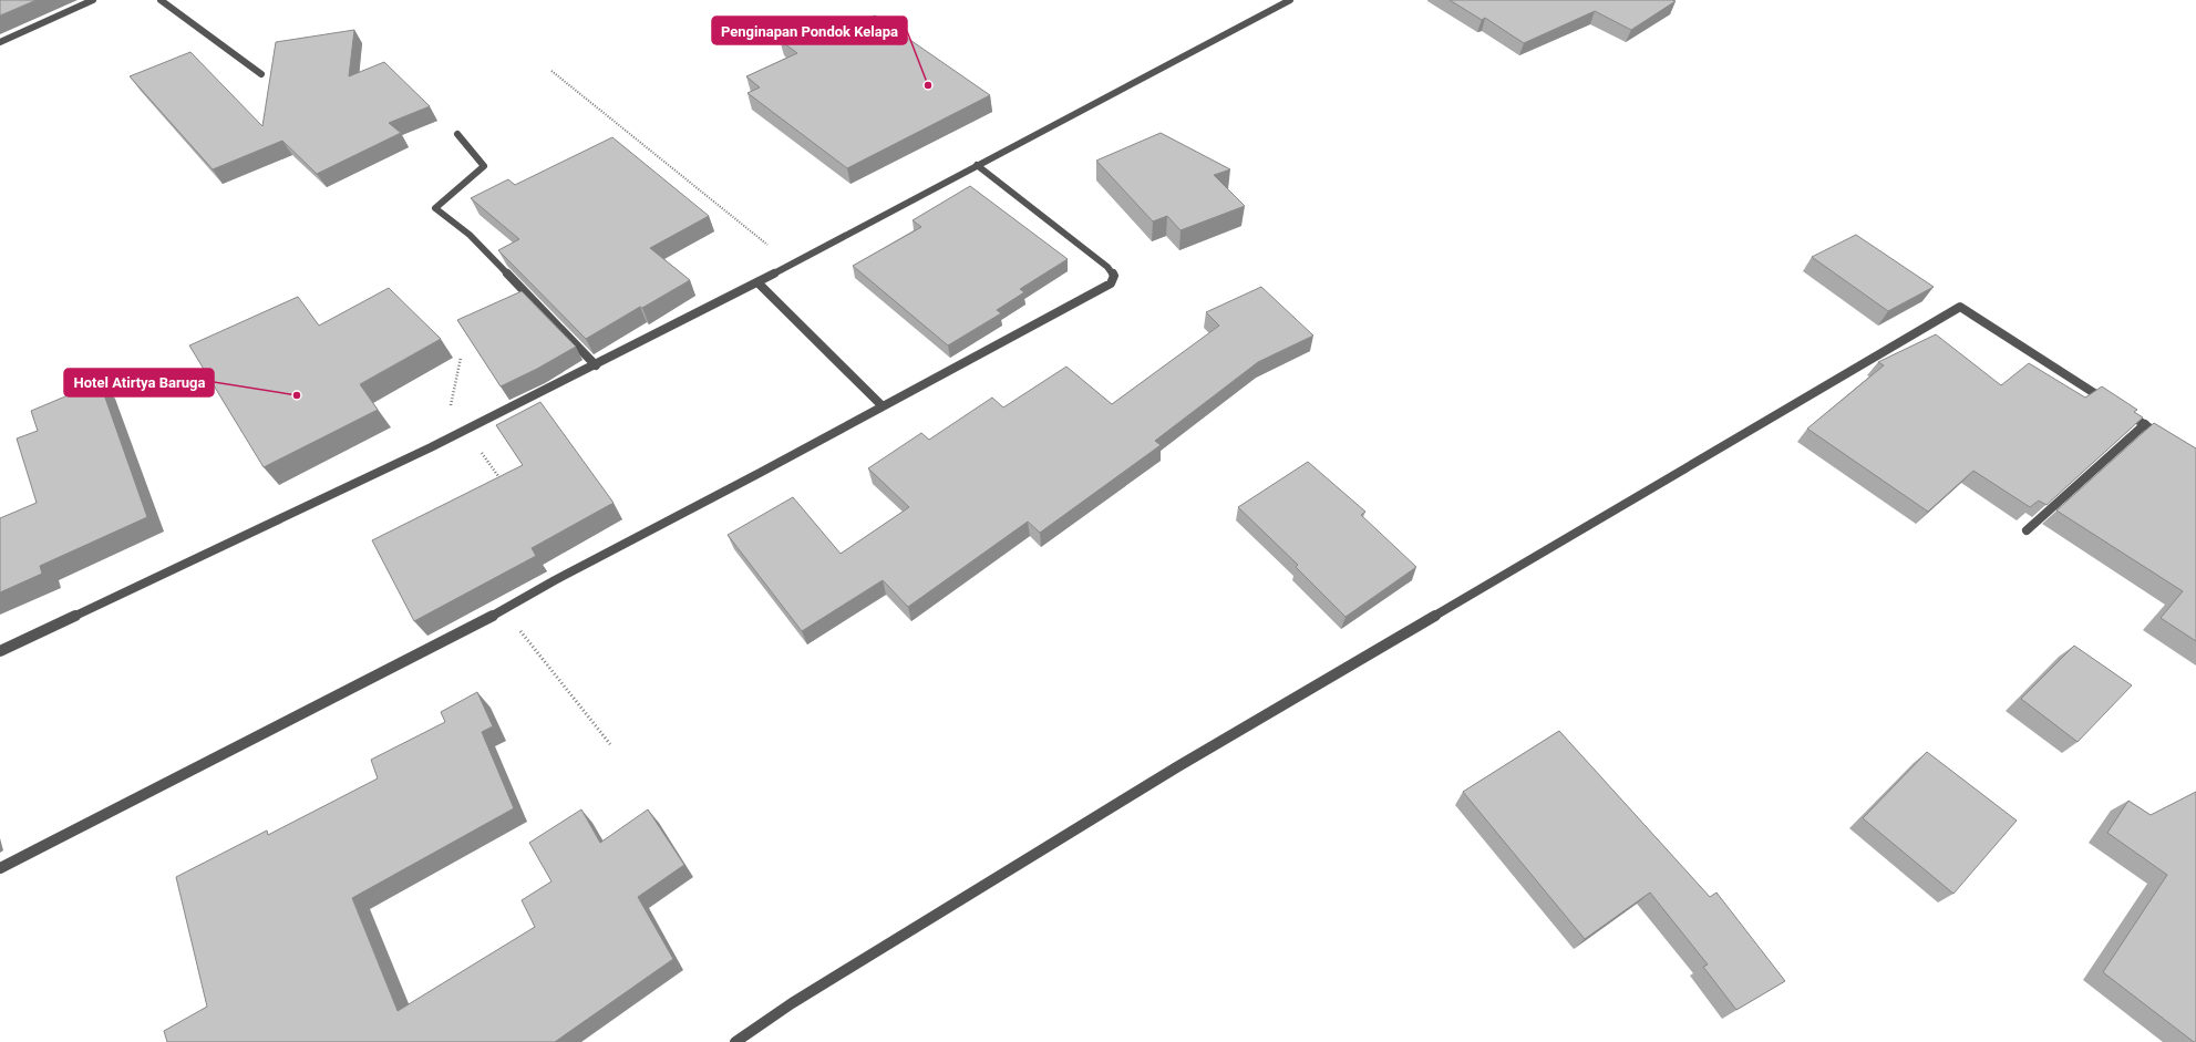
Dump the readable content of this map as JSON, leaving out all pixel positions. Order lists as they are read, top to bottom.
{
  "places": ["Penginapan Pondok Kelapa", "Hotel Atirtya Baruga"]
}
